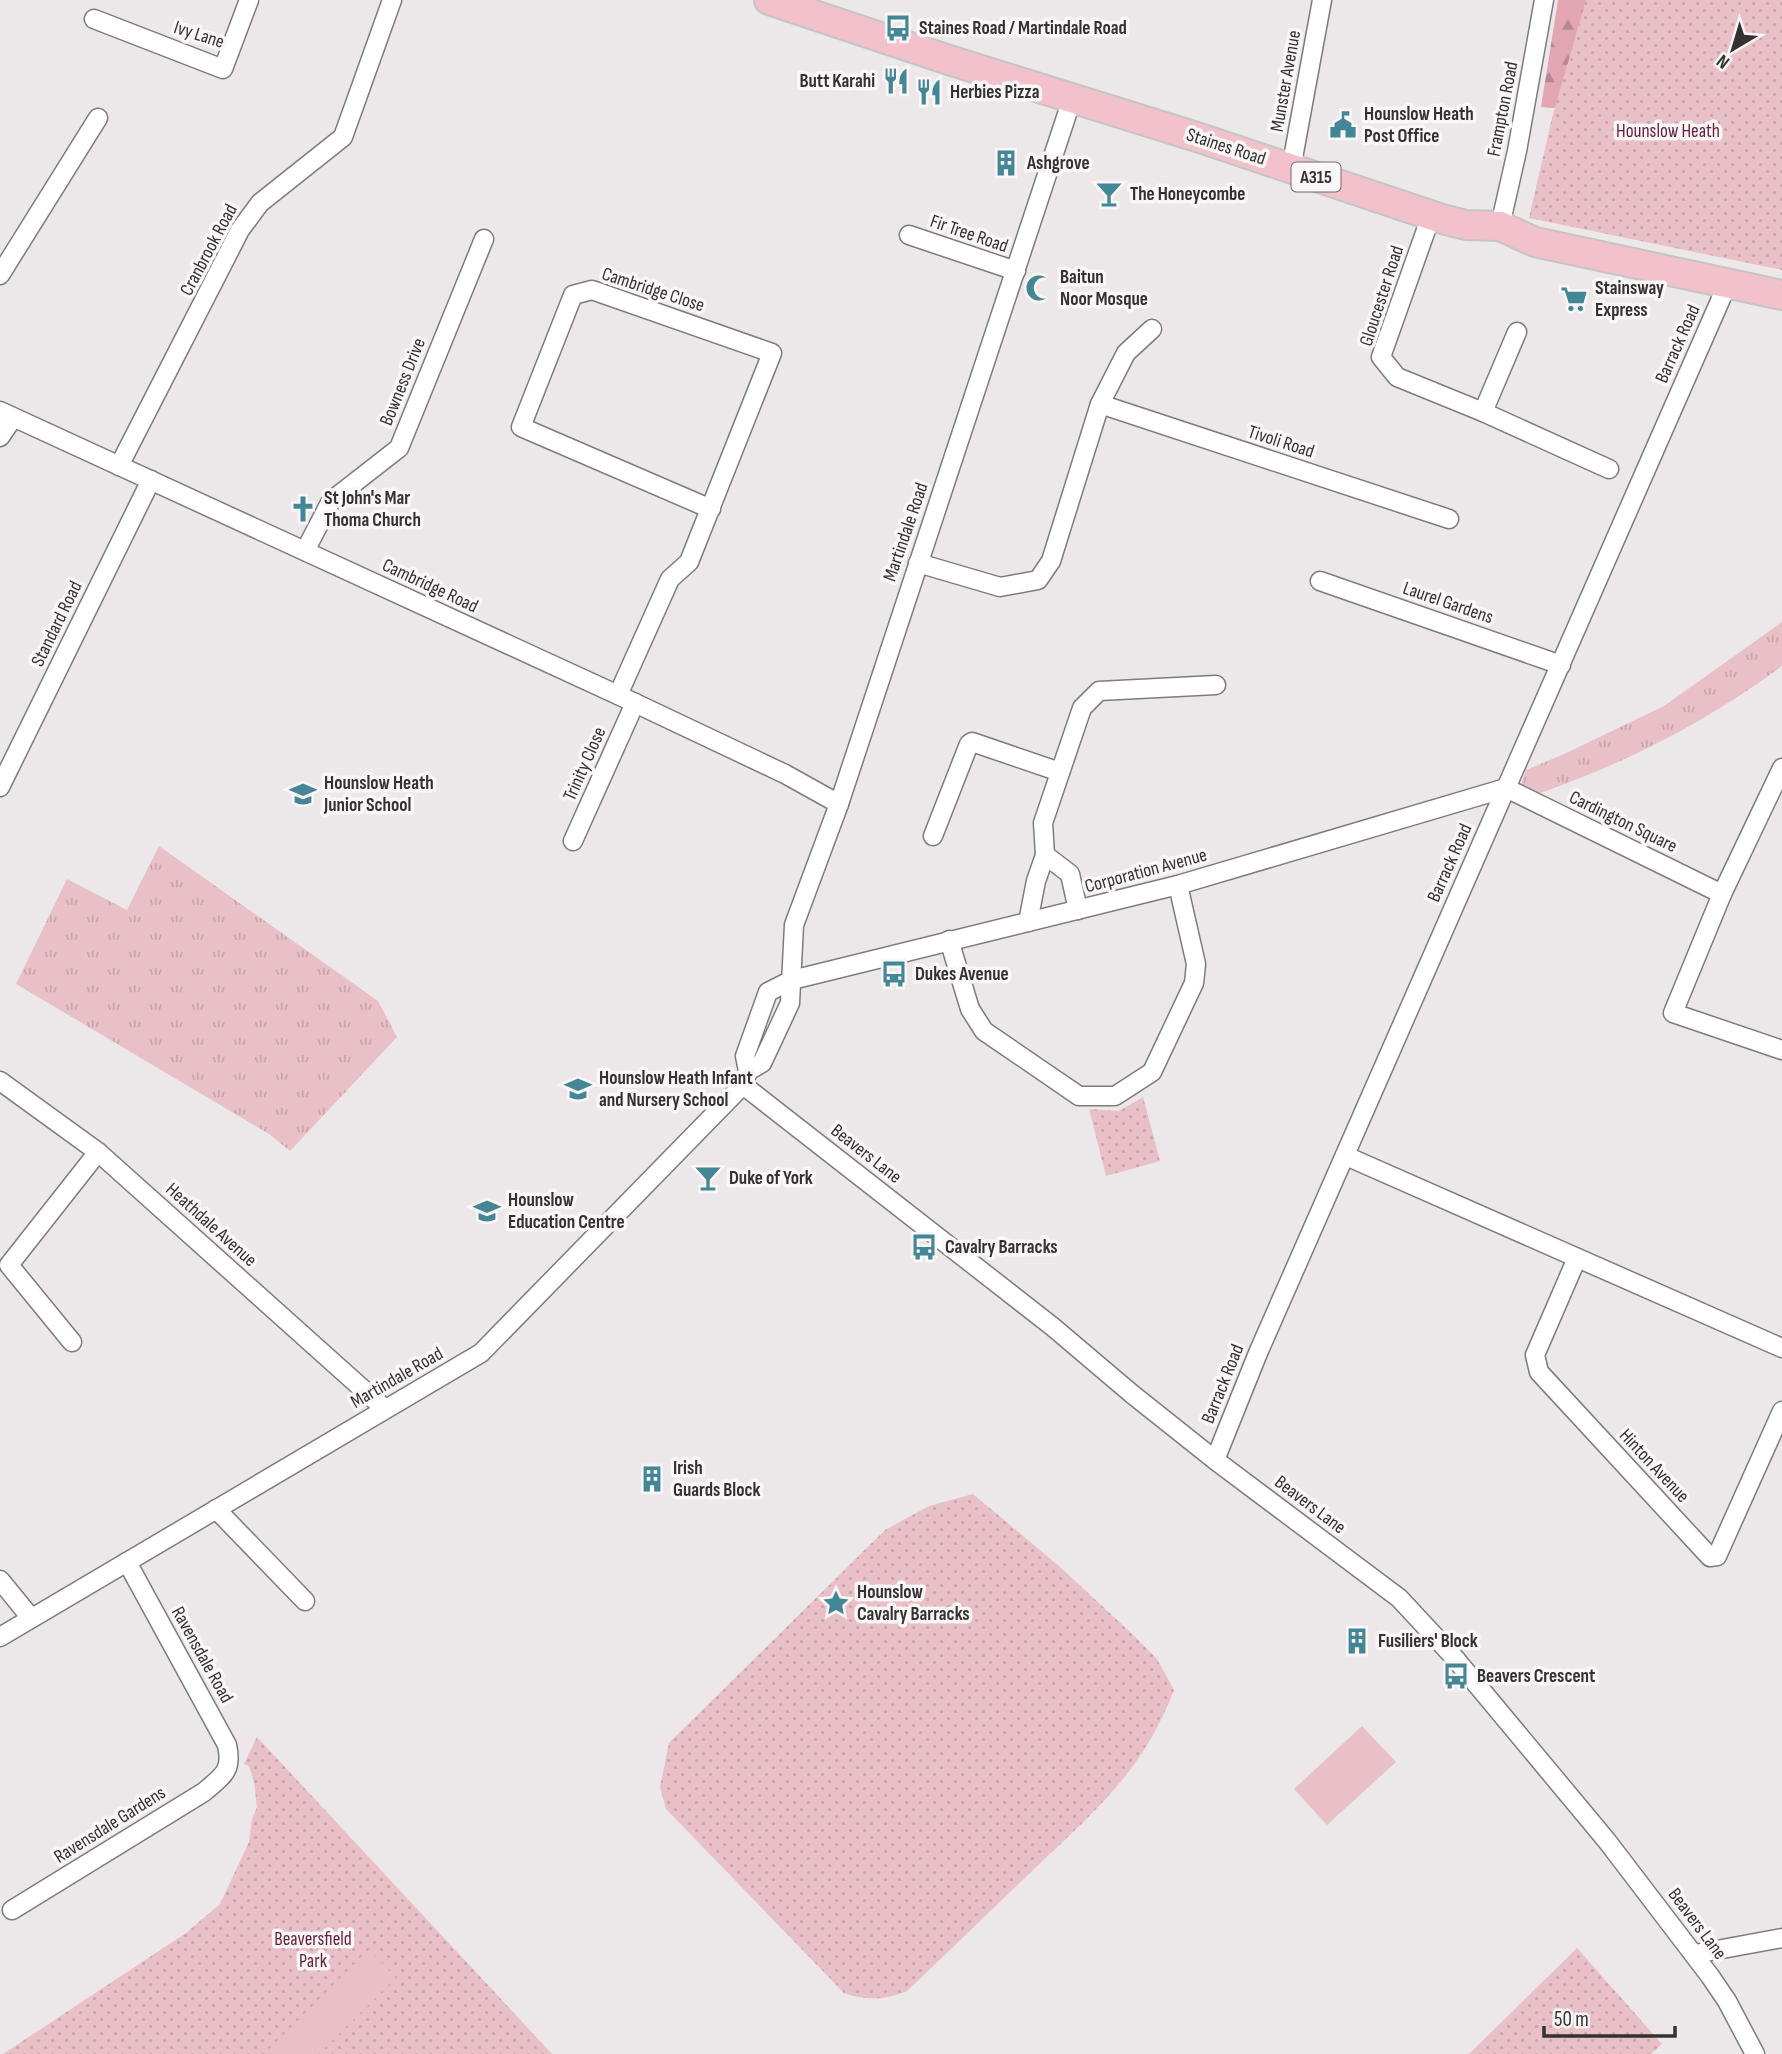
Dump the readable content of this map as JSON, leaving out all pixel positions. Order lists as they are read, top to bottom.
{
  "streets": {
    "main road": ["Staines Road", "A315"],
    "street": [
      "Ivy Lane",
      "Munster Avenue",
      "Frampton Road",
      "Fir Tree Road",
      "Cranbrook Road",
      "Cambridge Close",
      "Gloucester Road",
      "Barrack Road",
      "Bowness Drive",
      "Tivoli Road",
      "Martindale Road",
      "Cambridge Road",
      "Laurel Gardens",
      "Standard Road",
      "Trinity Close",
      "Cardington Square",
      "Corporation Avenue",
      "Beavers Lane",
      "Heathdale Avenue",
      "Hinton Avenue",
      "Ravensdale Road",
      "Ravensdale Gardens"
    ]
  },
  "crossings": [
    ["Munster Avenue", "Staines Road"],
    ["Frampton Road", "Staines Road"],
    ["Staines Road", "A315"],
    ["Staines Road", "Gloucester Road"],
    ["Staines Road", "Barrack Road"],
    ["Staines Road", "Martindale Road"],
    ["A315", "Barrack Road"],
    ["Fir Tree Road", "Martindale Road"],
    ["Cranbrook Road", "Cambridge Road"],
    ["Cambridge Close", "Cambridge Road"],
    ["Barrack Road", "Laurel Gardens"],
    ["Barrack Road", "Cardington Square"],
    ["Barrack Road", "Corporation Avenue"],
    ["Barrack Road", "Beavers Lane"],
    ["Bowness Drive", "Cambridge Road"],
    ["Martindale Road", "Cambridge Road"],
    ["Martindale Road", "Corporation Avenue"],
    ["Martindale Road", "Beavers Lane"],
    ["Martindale Road", "Heathdale Avenue"],
    ["Martindale Road", "Ravensdale Road"],
    ["Cambridge Road", "Standard Road"],
    ["Cambridge Road", "Trinity Close"],
    ["Cardington Square", "Corporation Avenue"],
    ["Ravensdale Road", "Ravensdale Gardens"]
  ],
  "parks": ["Hounslow Heath", "Beaversfield Park"],
  "places": {
    "bus stop": [
      "Staines Road / Martindale Road",
      "Dukes Avenue",
      "Cavalry Barracks",
      "Beavers Crescent"
    ],
    "restaurant": ["Butt Karahi", "Herbies Pizza"],
    "public building": ["Hounslow Heath Post Office"],
    "building": ["Ashgrove", "Irish Guards Block", "Fusiliers' Block"],
    "bar": ["The Honeycombe", "Duke of York"],
    "mosque": ["Baitun Noor Mosque"],
    "supermarket": ["Stainsway Express"],
    "church": ["St John's Mar Thoma Church"],
    "school or university": ["Hounslow Heath Junior School", "Hounslow Heath Infant and Nursery School", "Hounslow Education Centre"],
    "place": ["Hounslow Cavalry Barracks"]
  },
  "scale_bar": "50 m",
  "north": "bottom left"
}
